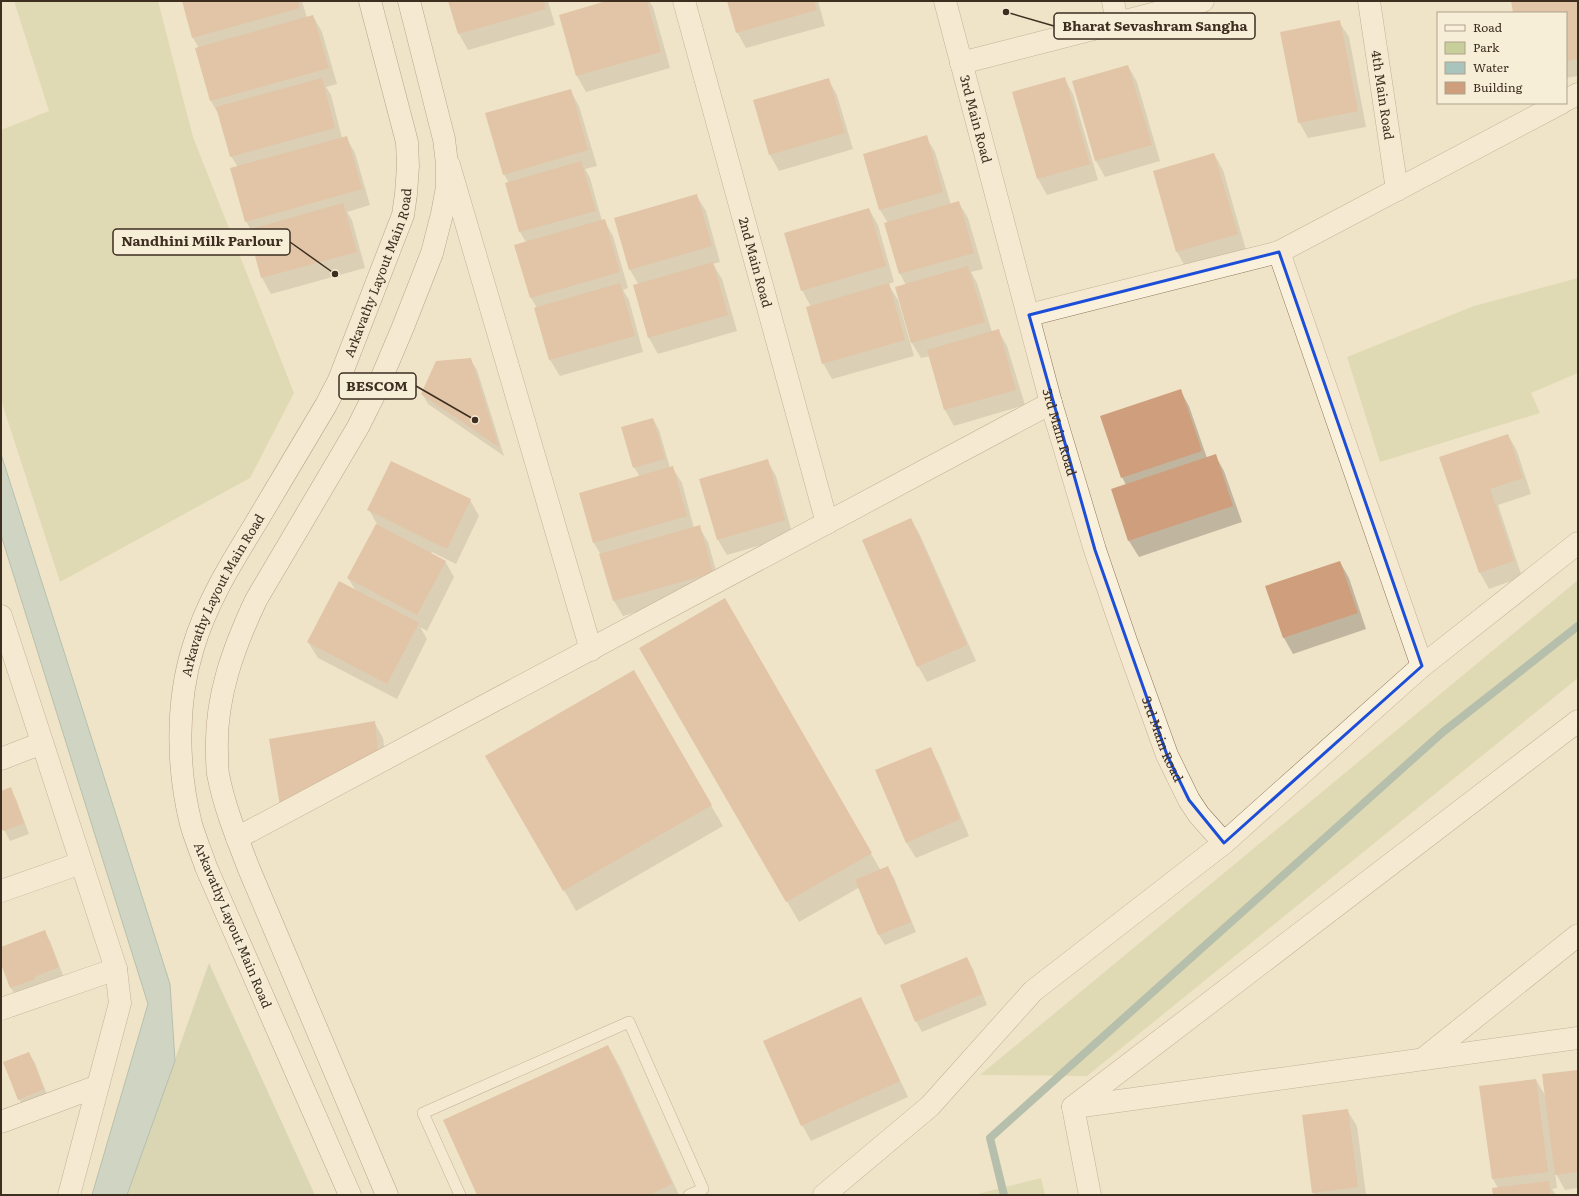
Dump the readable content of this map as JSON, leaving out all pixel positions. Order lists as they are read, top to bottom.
{
  "streets": {
    "street": [
      "4th Main Road",
      "3rd Main Road",
      "2nd Main Road",
      "Arkavathy Layout Main Road"
    ]
  },
  "places": ["Bharat Sevashram Sangha", "Nandhini Milk Parlour", "BESCOM"],
  "legend": [
    "Road",
    "Park",
    "Water",
    "Building"
  ]
}
